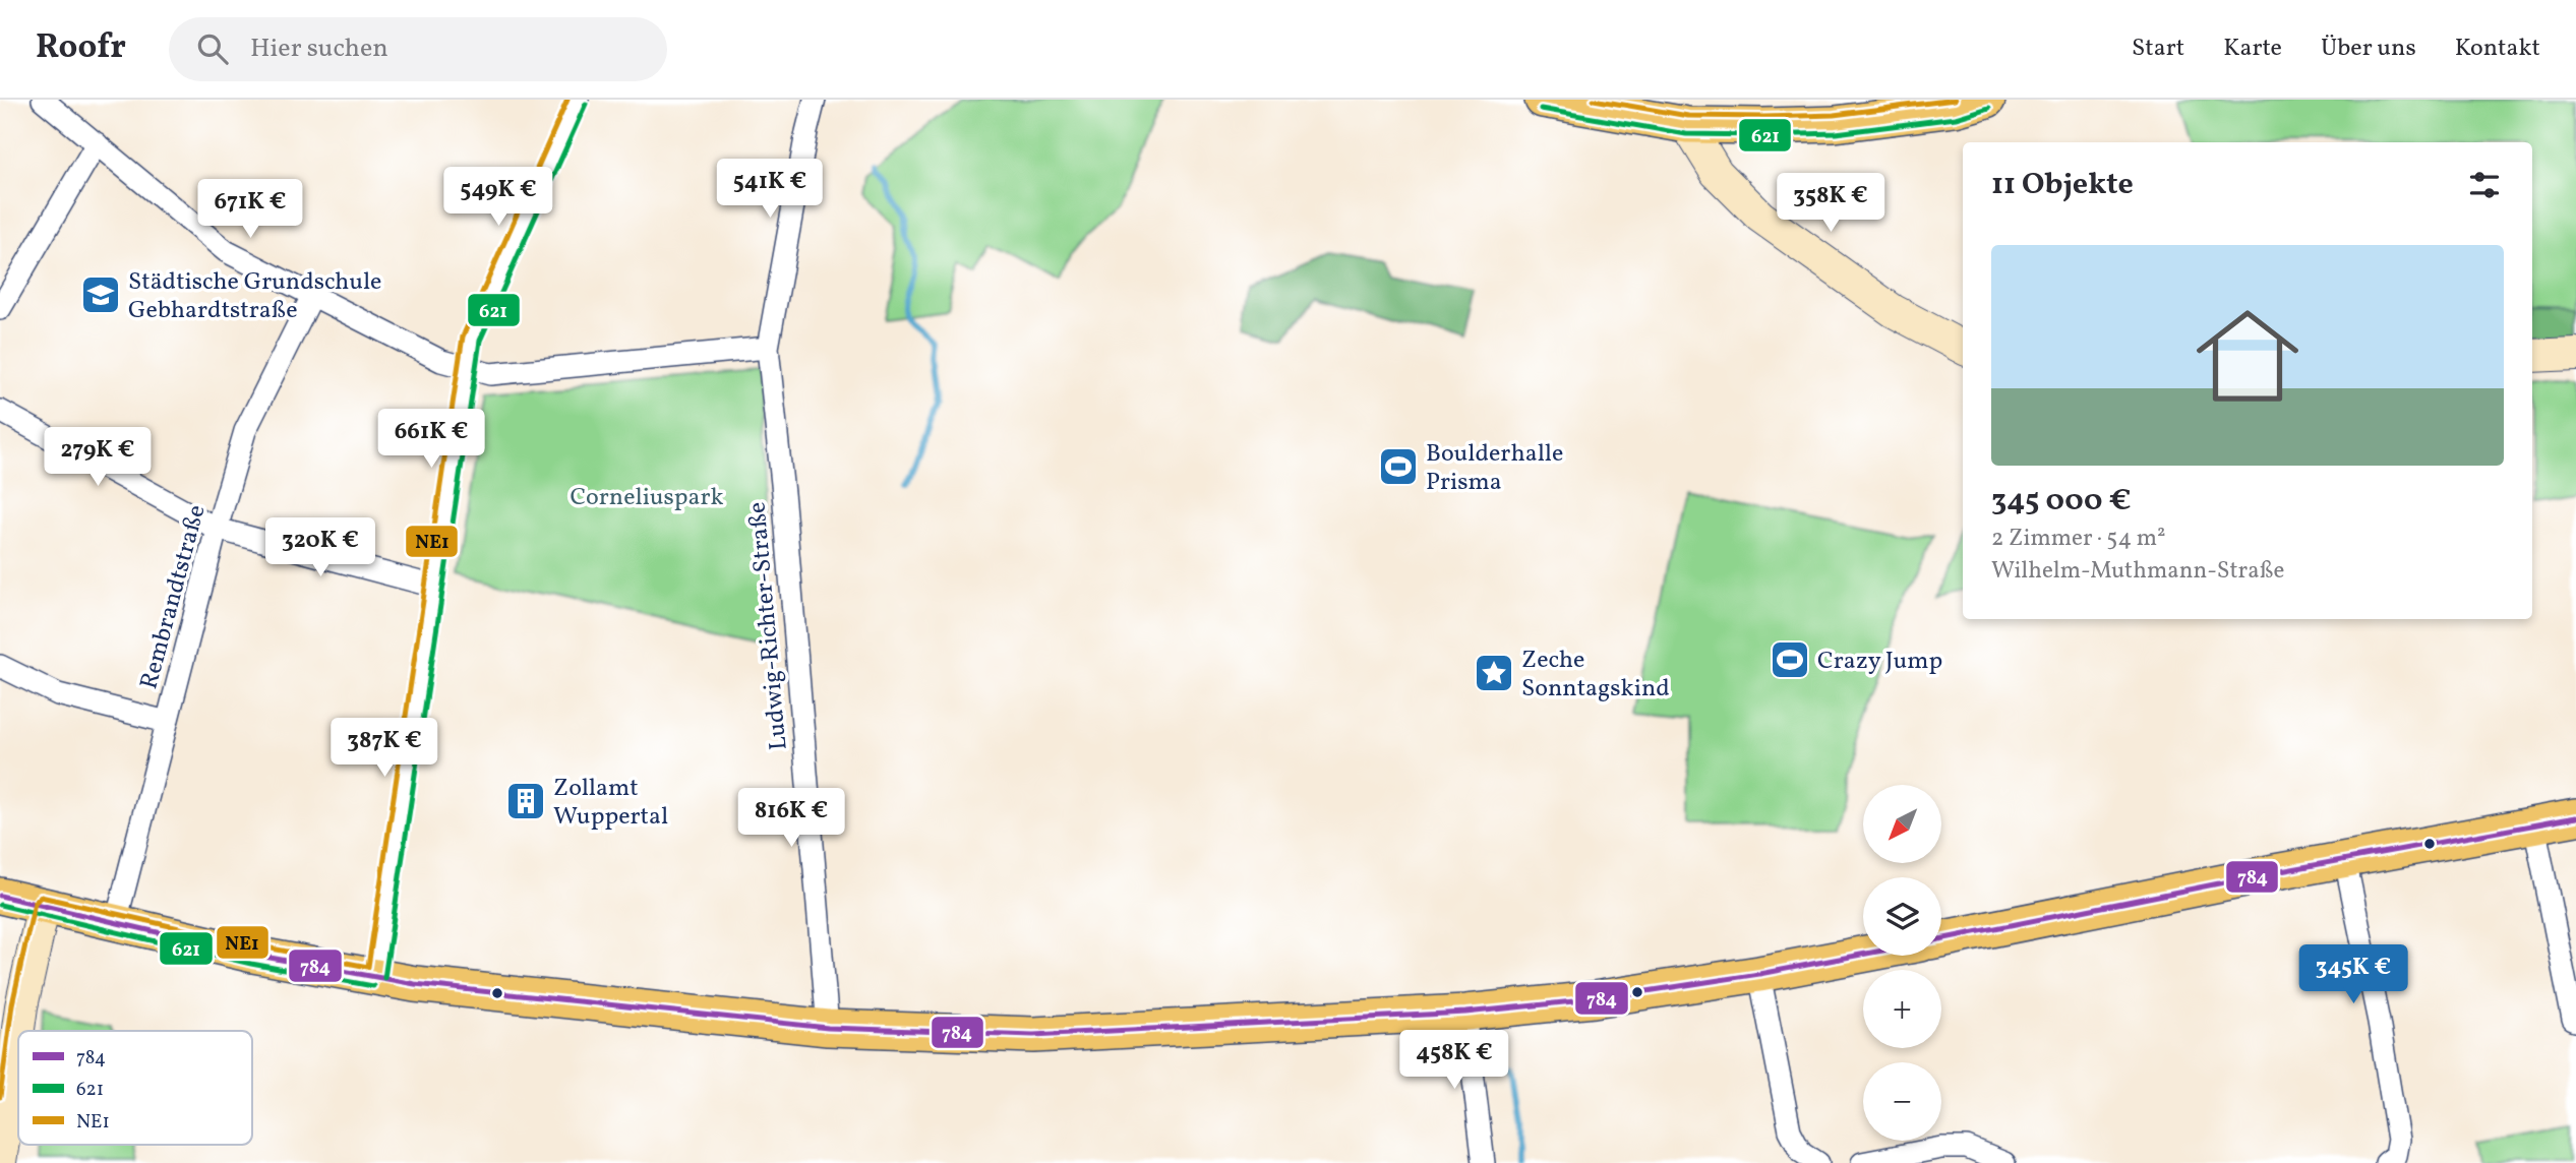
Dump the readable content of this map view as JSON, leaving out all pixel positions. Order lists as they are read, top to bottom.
{
  "streets": {
    "street": ["Rembrandtstraße", "Ludwig-Richter-Straße"]
  },
  "parks": ["Corneliuspark"],
  "places": {
    "school or university": ["Städtische Grundschule Gebhardtstraße"],
    "sports": ["Boulderhalle Prisma", "Crazy Jump"],
    "place": ["Zeche Sonntagskind"],
    "building": ["Zollamt Wuppertal"]
  },
  "lines": ["transit line NE1", "transit line 621", "transit line 784"],
  "legend": ["784", "621", "NE1"],
  "north": "bottom left",
  "page": {
    "header": "Roofr",
    "search": "Hier suchen",
    "nav": [
      "Start",
      "Karte",
      "Über uns",
      "Kontakt"
    ],
    "heading": "11 Objekte",
    "price": [
      "541K €",
      "549K €",
      "358K €",
      "671K €",
      "661K €",
      "279K €",
      "320K €",
      "387K €",
      "816K €",
      "345K €",
      "458K €"
    ],
    "list": [
      {
        "name": "345 000 €",
        "note": "2 Zimmer · 54 m² · Wilhelm-Muthmann-Straße"
      }
    ],
    "map_buttons": ["+", "−"]
  }
}
